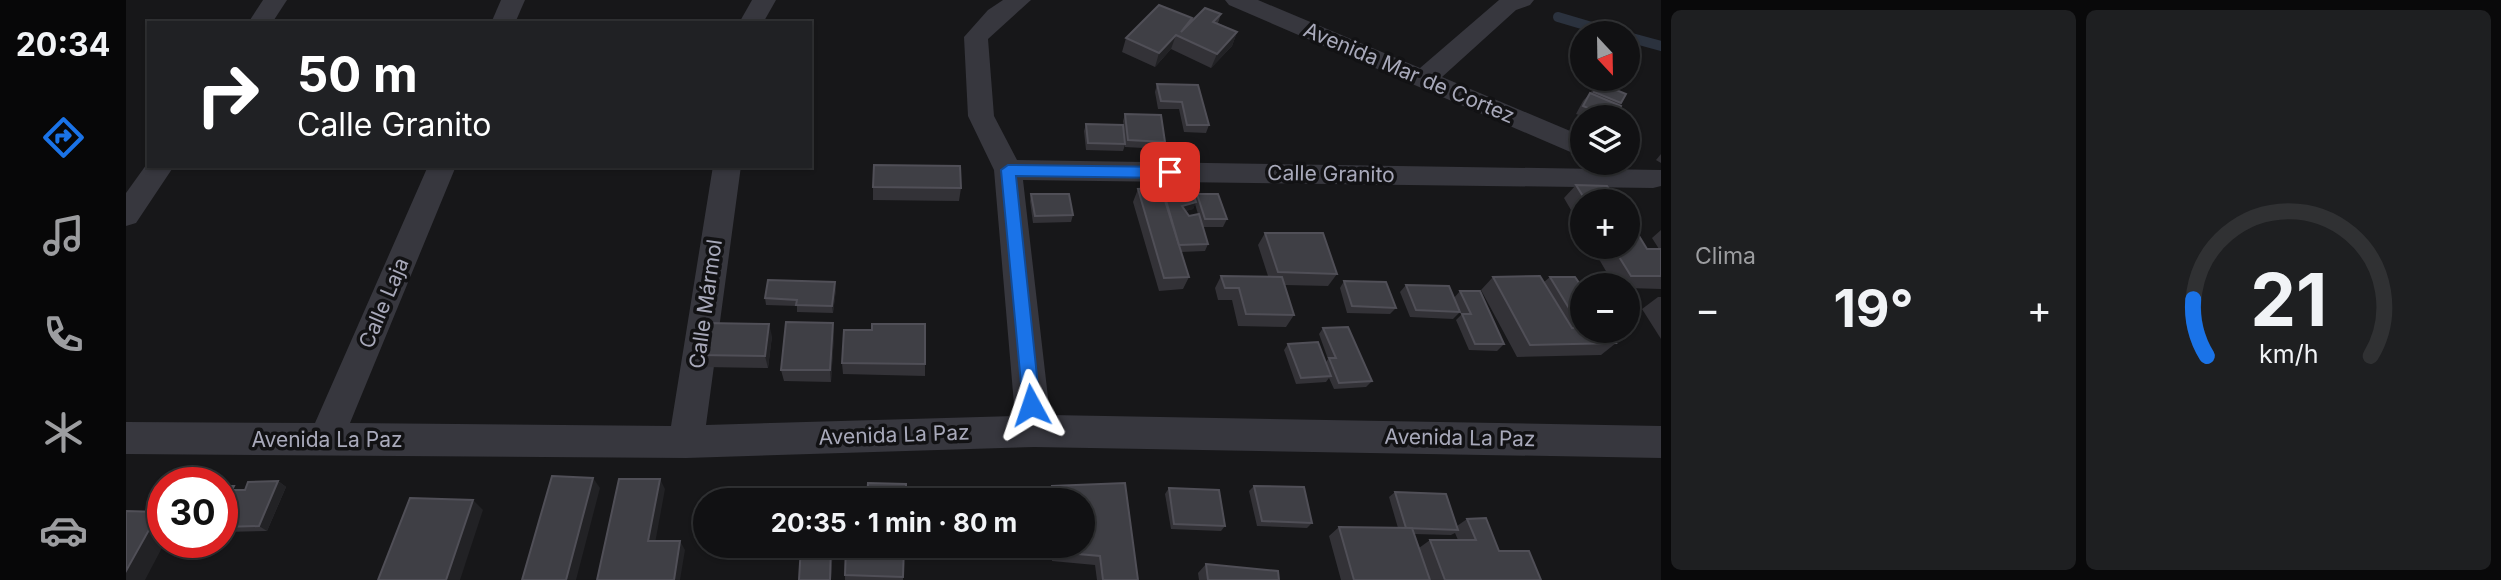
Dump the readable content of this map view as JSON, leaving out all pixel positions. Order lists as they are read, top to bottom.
{
  "streets": {
    "street": [
      "Avenida Mar de Cortez",
      "Calle Granito",
      "Calle Laja",
      "Calle Mármol",
      "Avenida La Paz"
    ]
  },
  "crossings": [
    ["Calle Laja", "Avenida La Paz"],
    ["Calle Mármol", "Avenida La Paz"]
  ],
  "north": "bottom",
  "page": {
    "tabs": "20:34",
    "tile": "Clima",
    "map_buttons": ["+", "−"],
    "turn": ["50 m", "Calle Granito"],
    "heat": ["−", "19°", "+"],
    "limit": "30",
    "trip": "20:35 · 1 min · 80 m",
    "gauge": ["21", "km/h"]
  }
}
